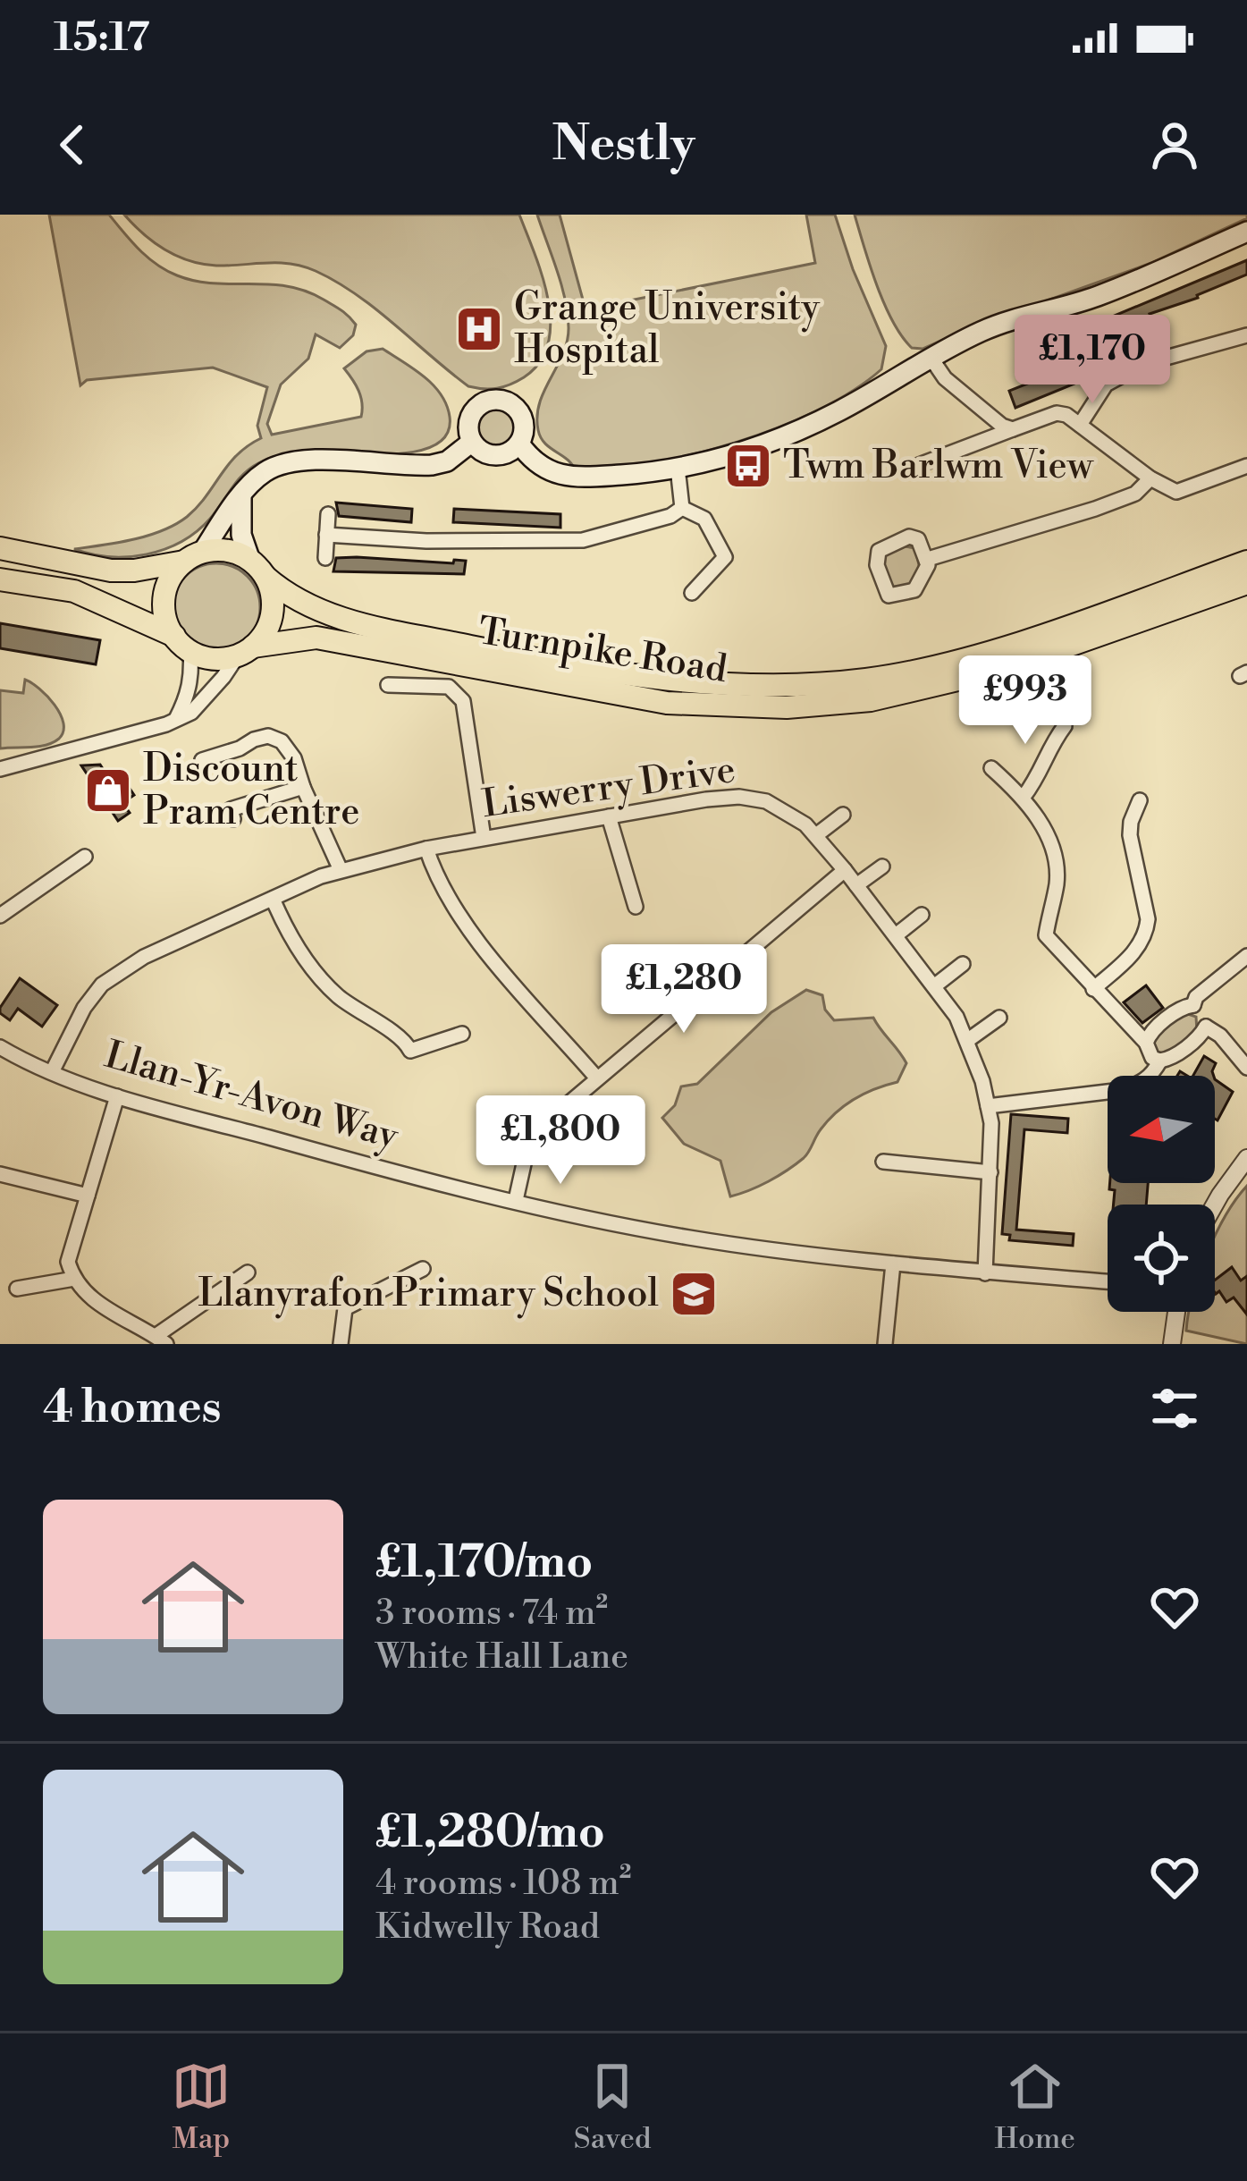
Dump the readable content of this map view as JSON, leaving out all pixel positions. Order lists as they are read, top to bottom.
{
  "streets": {
    "highway": ["Turnpike Road"],
    "street": ["Liswerry Drive", "Llan-Yr-Avon Way"]
  },
  "crossings": [
    ["Liswerry Drive", "Llan-Yr-Avon Way"]
  ],
  "places": {
    "hospital": ["Grange University Hospital"],
    "bus stop": ["Twm Barlwm View"],
    "shop": ["Discount Pram Centre"],
    "school or university": ["Llanyrafon Primary School"]
  },
  "north": "left",
  "page": {
    "status": "15:17",
    "header": "Nestly",
    "price": [
      "£1,170",
      "£993",
      "£1,280",
      "£1,800"
    ],
    "heading": "4 homes",
    "list": [
      {
        "name": "£1,170/mo",
        "note": "3 rooms · 74 m² · White Hall Lane"
      },
      {
        "name": "£1,280/mo",
        "note": "4 rooms · 108 m² · Kidwelly Road"
      }
    ],
    "tabs": ["Map", "Saved", "Home"]
  }
}
